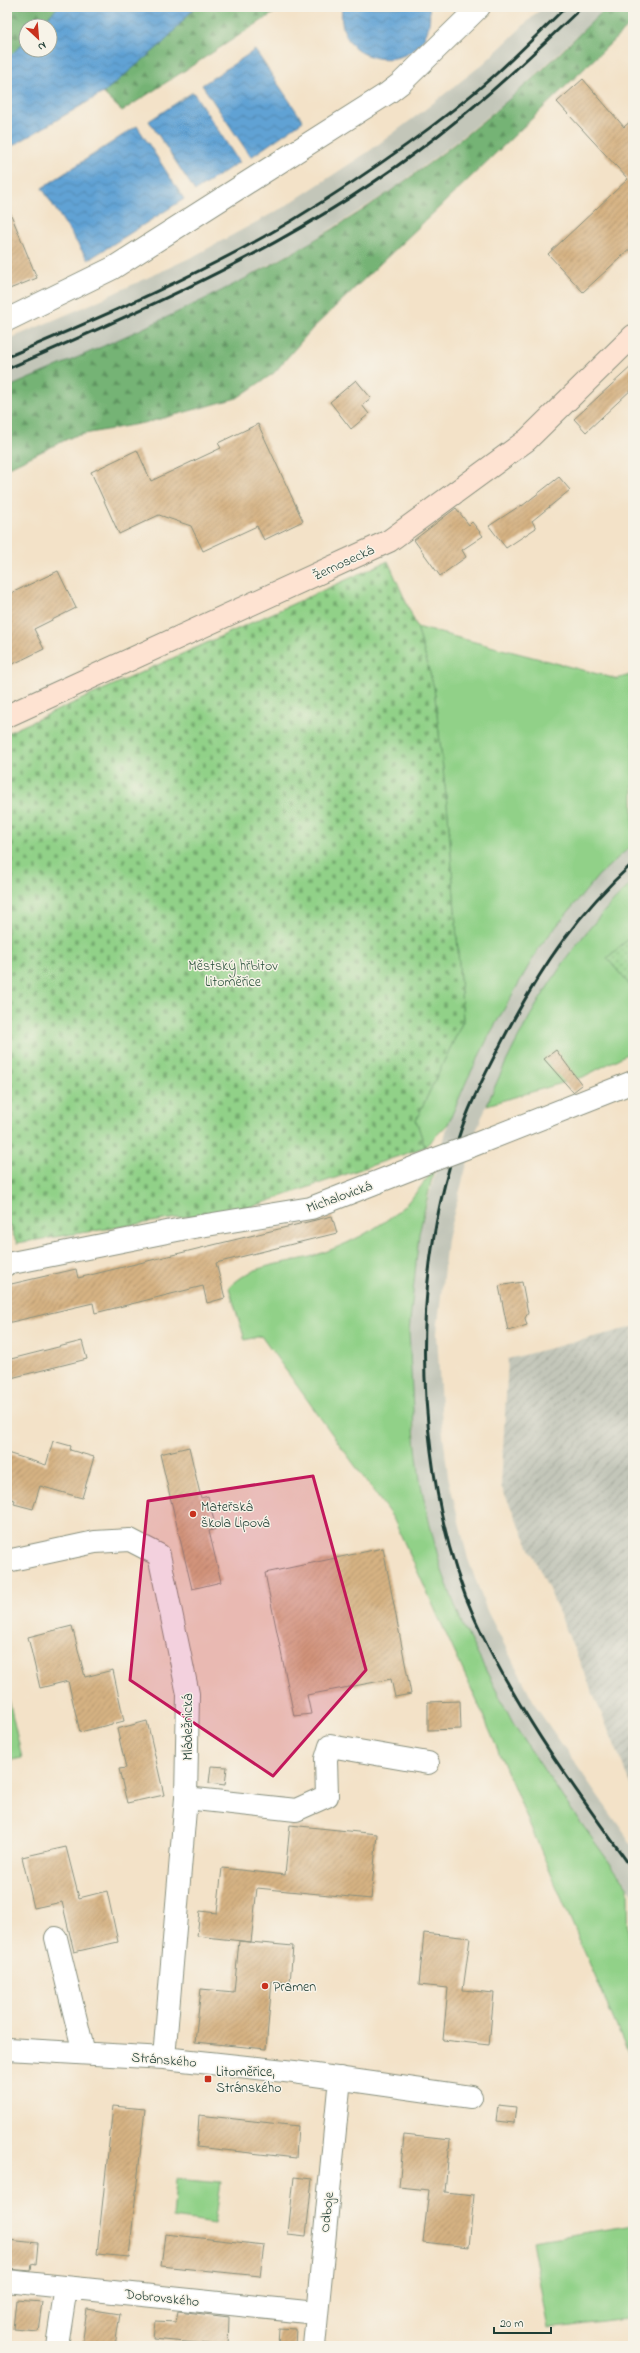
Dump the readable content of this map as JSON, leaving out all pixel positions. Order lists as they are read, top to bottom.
{
  "streets": {
    "main road": ["Žernosecká"],
    "street": [
      "Michalovická",
      "Mládežnická",
      "Stránského",
      "Odboje",
      "Dobrovského"
    ]
  },
  "crossings": [
    ["Mládežnická", "Stránského"],
    ["Stránského", "Odboje"],
    ["Odboje", "Dobrovského"]
  ],
  "parks": ["Městský hřbitov Litoměřice"],
  "places": {
    "other": ["Mateřská škola Lipová", "Pramen"],
    "transit": ["Litoměřice, Stránského"]
  },
  "scale_bar": "20 m",
  "north": "bottom right"
}
